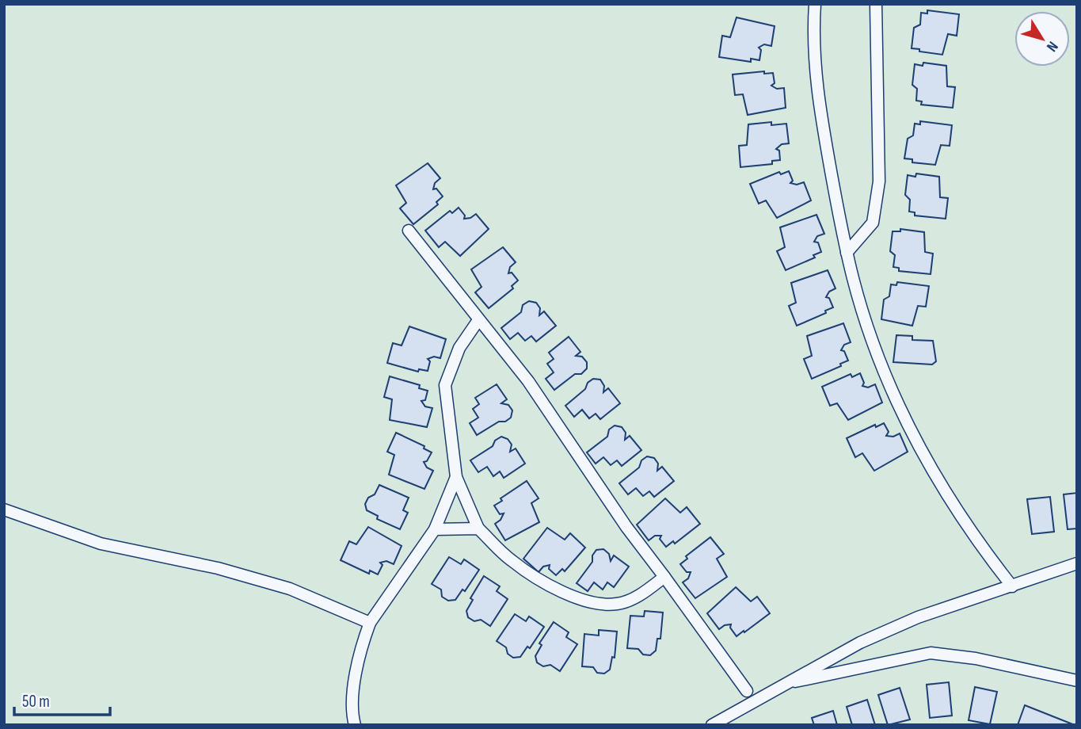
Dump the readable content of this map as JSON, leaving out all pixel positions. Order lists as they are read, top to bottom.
{
  "scale_bar": "50 m",
  "north": "bottom right"
}
